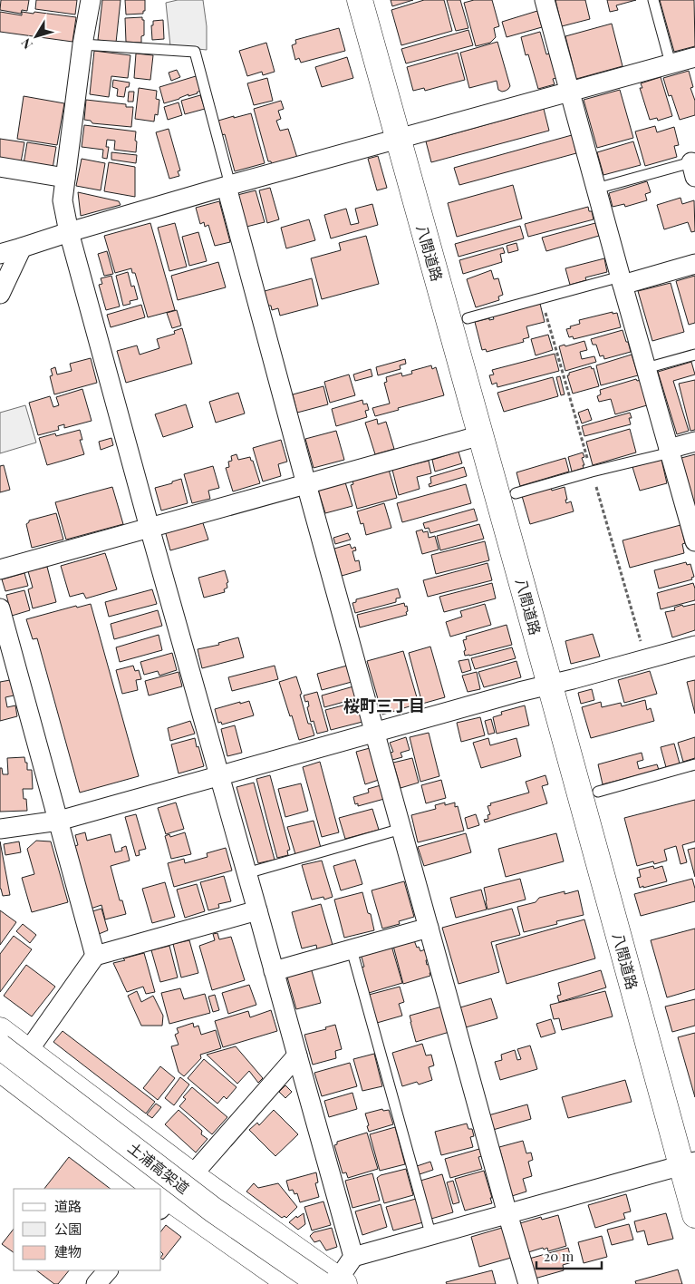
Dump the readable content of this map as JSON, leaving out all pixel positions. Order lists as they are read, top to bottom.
{
  "streets": {
    "main road": ["八間道路", "土浦高架道"]
  },
  "districts": ["桜町三丁目"],
  "legend": ["道路", "公園", "建物"],
  "scale_bar": "20 m",
  "north": "bottom left"
}
